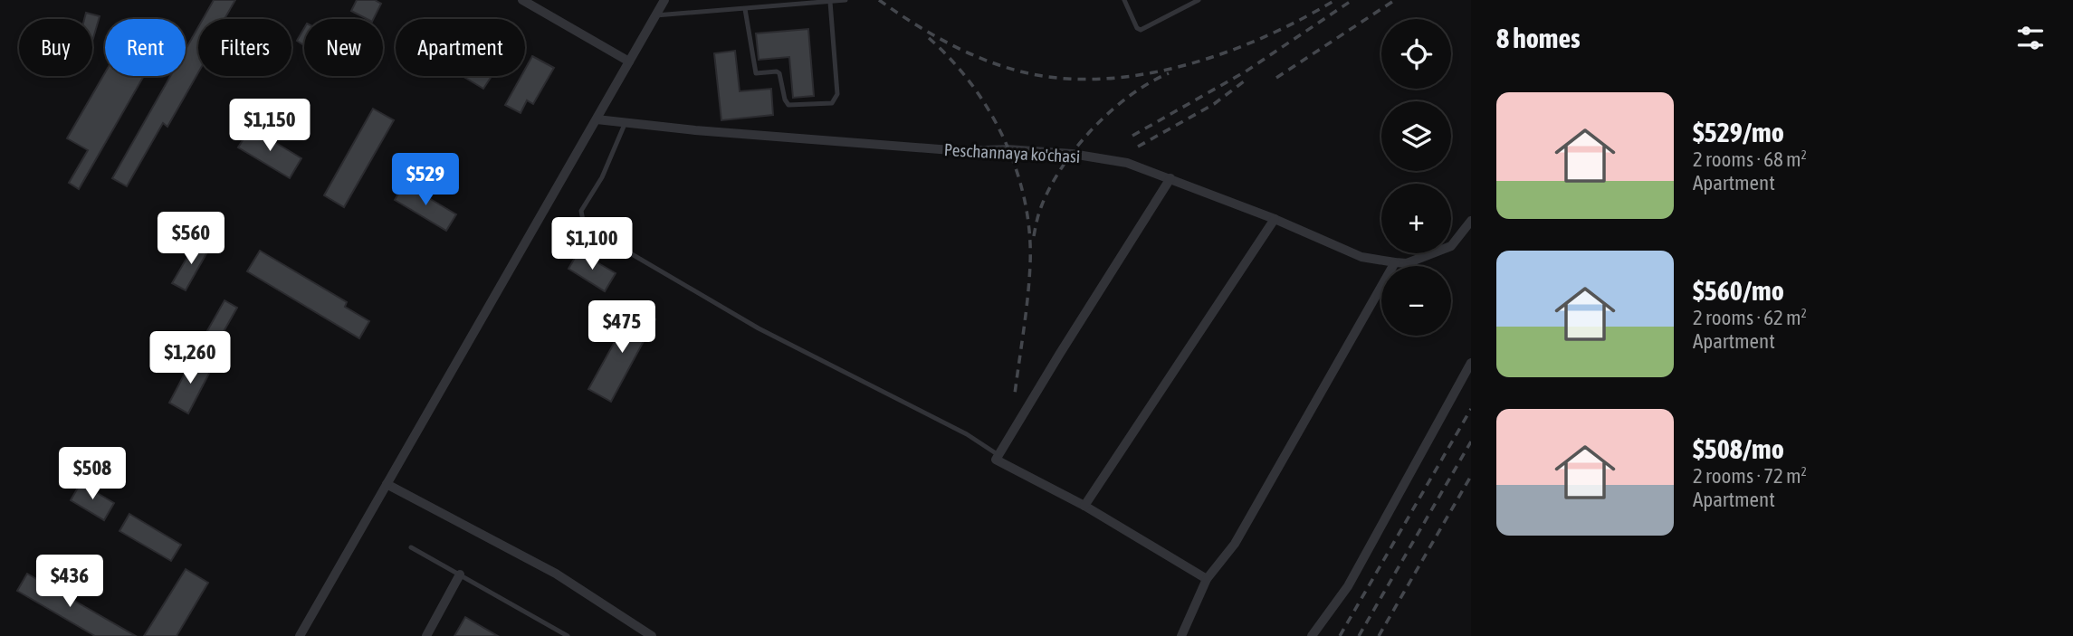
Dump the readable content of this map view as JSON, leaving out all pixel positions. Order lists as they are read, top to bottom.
{
  "streets": {
    "street": ["Peschannaya ko'chasi"]
  },
  "page": {
    "heading": "8 homes",
    "map_buttons": ["+", "−"],
    "chip": [
      "Buy",
      "Rent",
      "Filters",
      "New",
      "Apartment"
    ],
    "list": [
      {
        "name": "$529/mo",
        "note": "2 rooms · 68 m² · Apartment"
      },
      {
        "name": "$560/mo",
        "note": "2 rooms · 62 m² · Apartment"
      },
      {
        "name": "$508/mo",
        "note": "2 rooms · 72 m² · Apartment"
      }
    ],
    "price": [
      "$1,150",
      "$529",
      "$560",
      "$1,100",
      "$475",
      "$1,260",
      "$508",
      "$436"
    ]
  }
}
